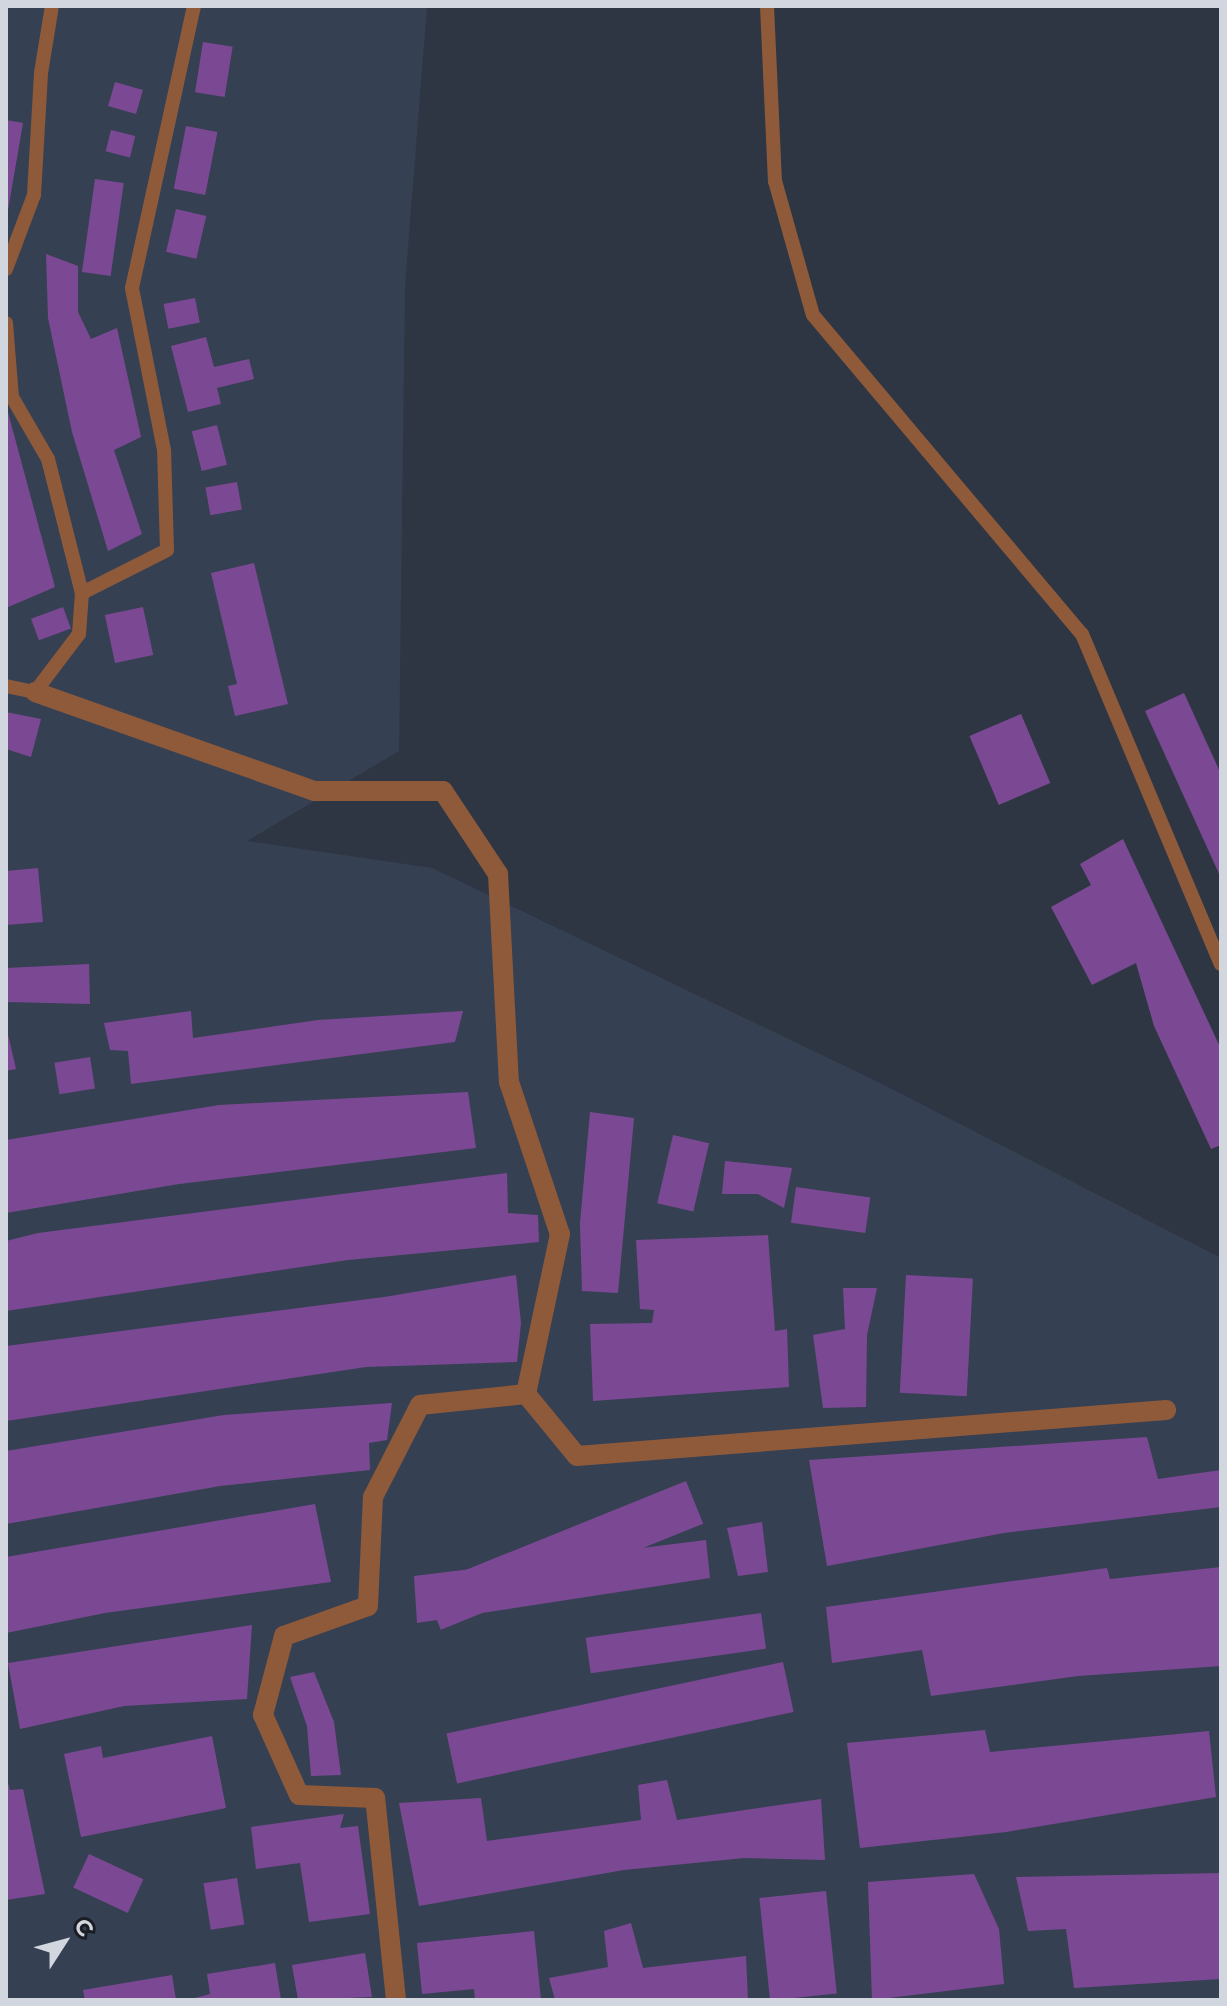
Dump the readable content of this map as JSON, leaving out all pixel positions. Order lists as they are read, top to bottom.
{
  "north": "top right"
}
